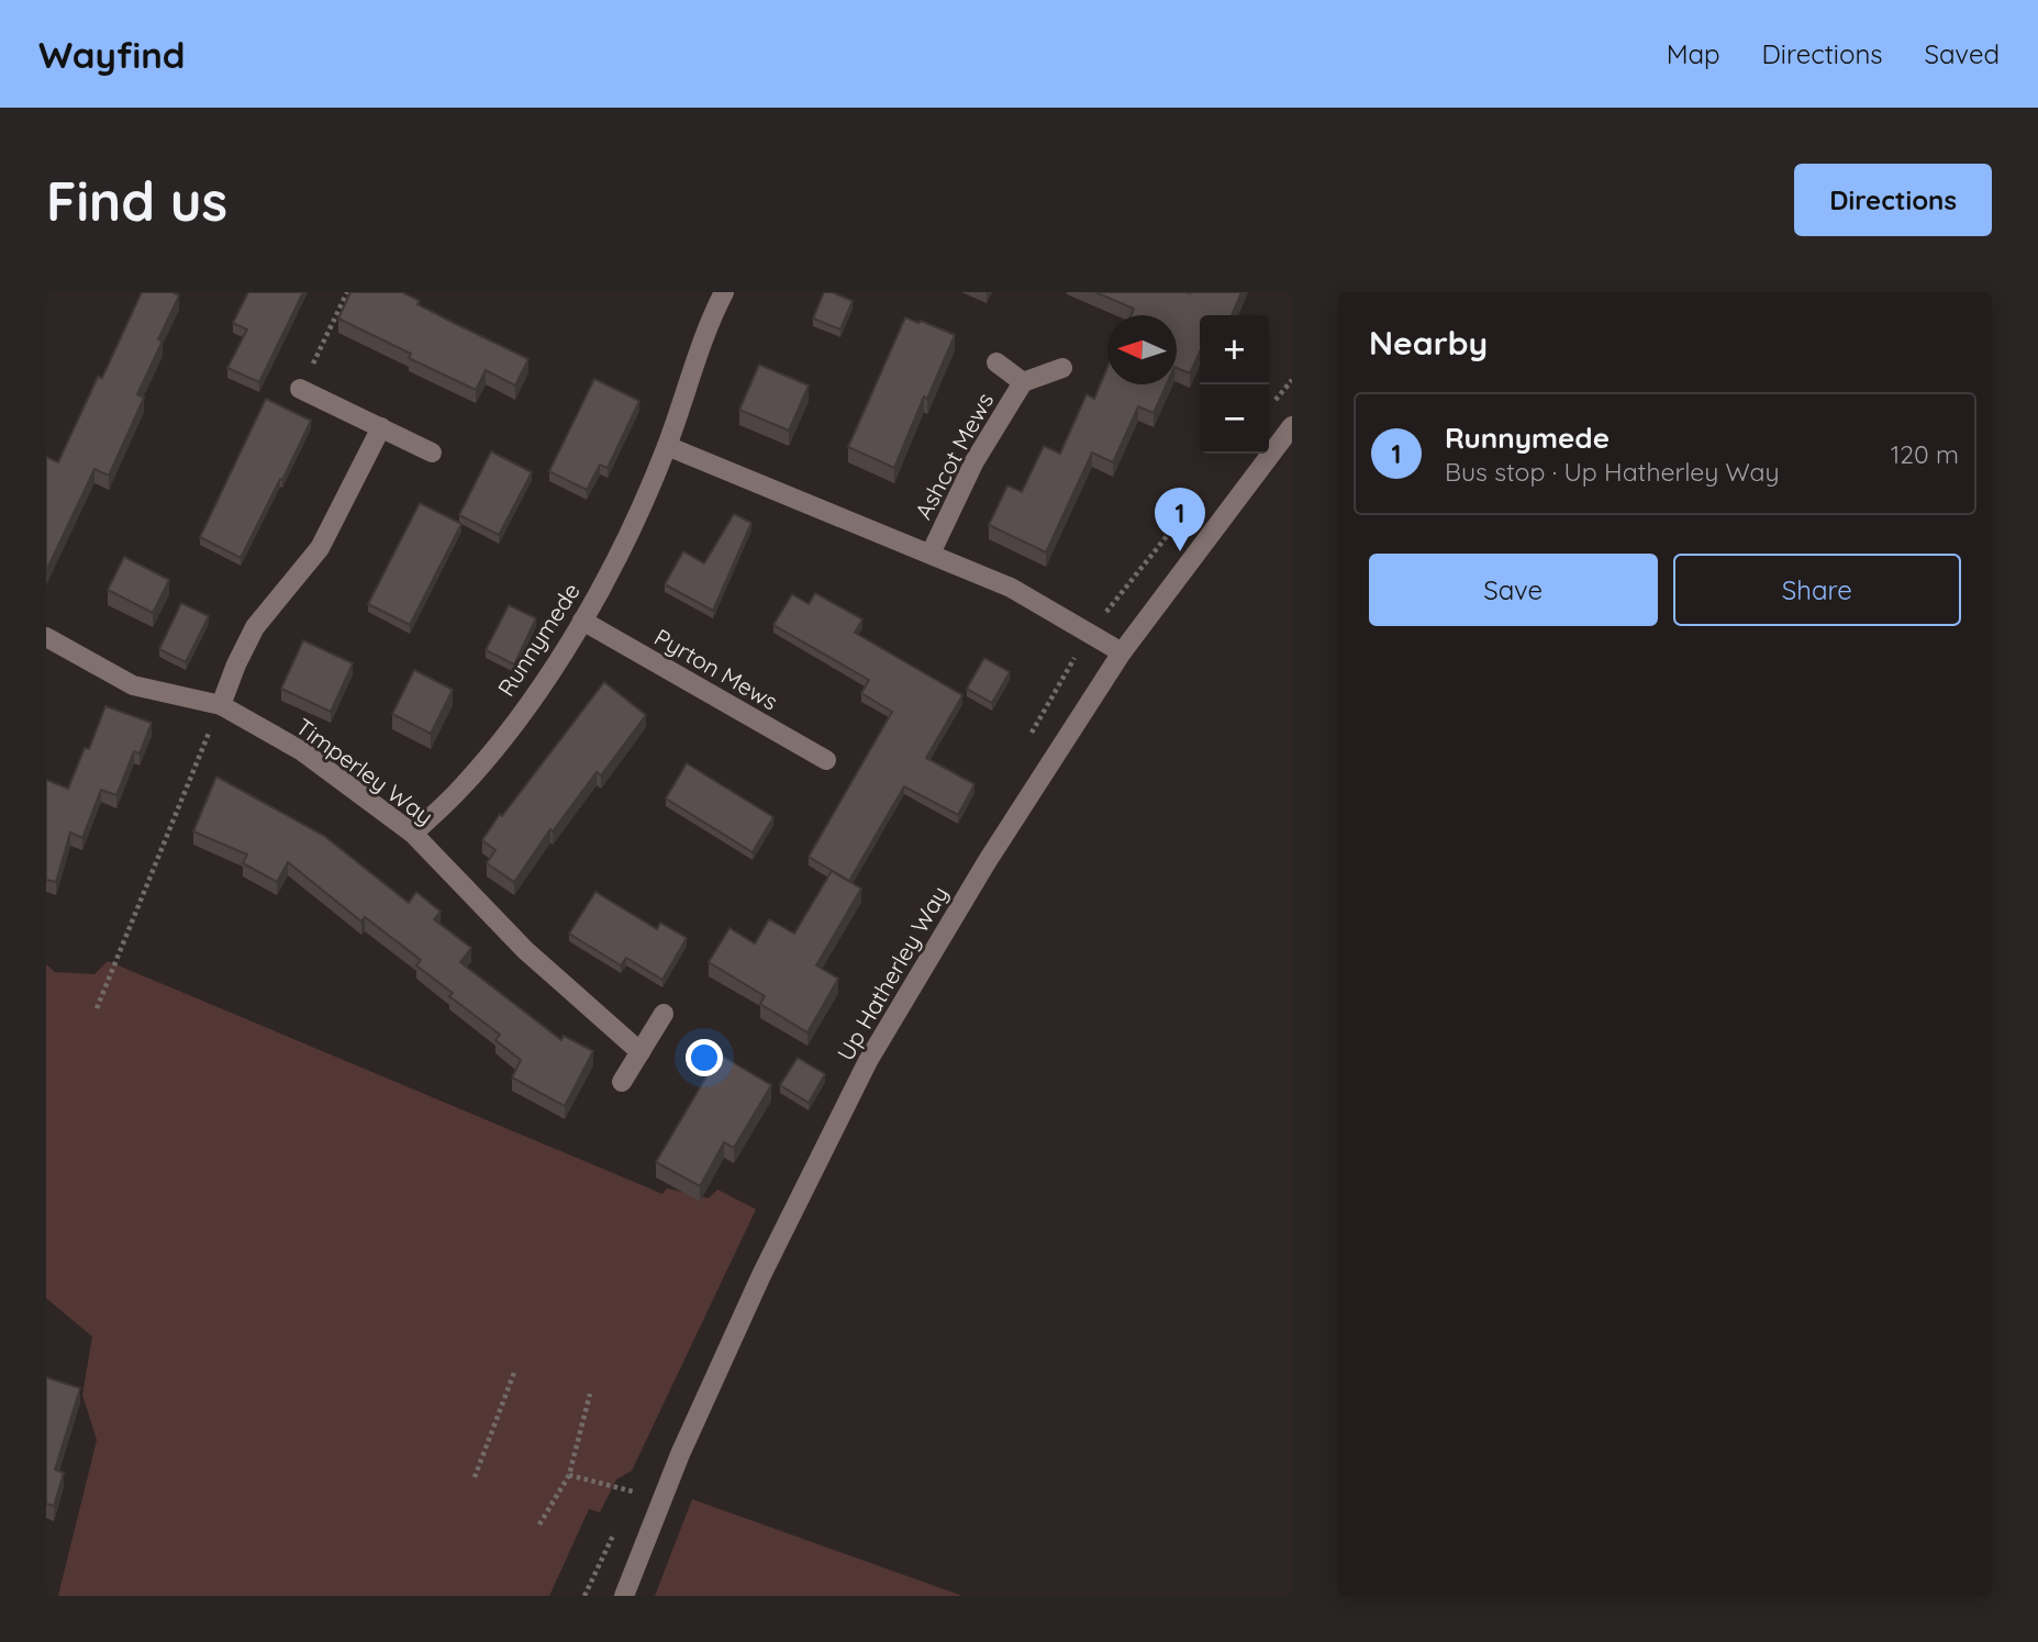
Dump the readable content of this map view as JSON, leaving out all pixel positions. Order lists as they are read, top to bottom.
{
  "streets": {
    "street": [
      "Ashcot Mews",
      "Runnymede",
      "Pyrton Mews",
      "Timperley Way",
      "Up Hatherley Way"
    ]
  },
  "crossings": [
    ["Runnymede", "Pyrton Mews"],
    ["Runnymede", "Timperley Way"]
  ],
  "north": "left",
  "page": {
    "header": "Wayfind",
    "nav": ["Map", "Directions", "Saved"],
    "buttons": [
      "Directions",
      ["Save", "Share"]
    ],
    "title": "Find us",
    "heading": "Nearby",
    "map_buttons": ["+", "−"],
    "list": [
      {
        "mark": "1",
        "name": "Runnymede",
        "note": "Bus stop · Up Hatherley Way",
        "value": "120 m"
      }
    ],
    "pins": "1"
  }
}
